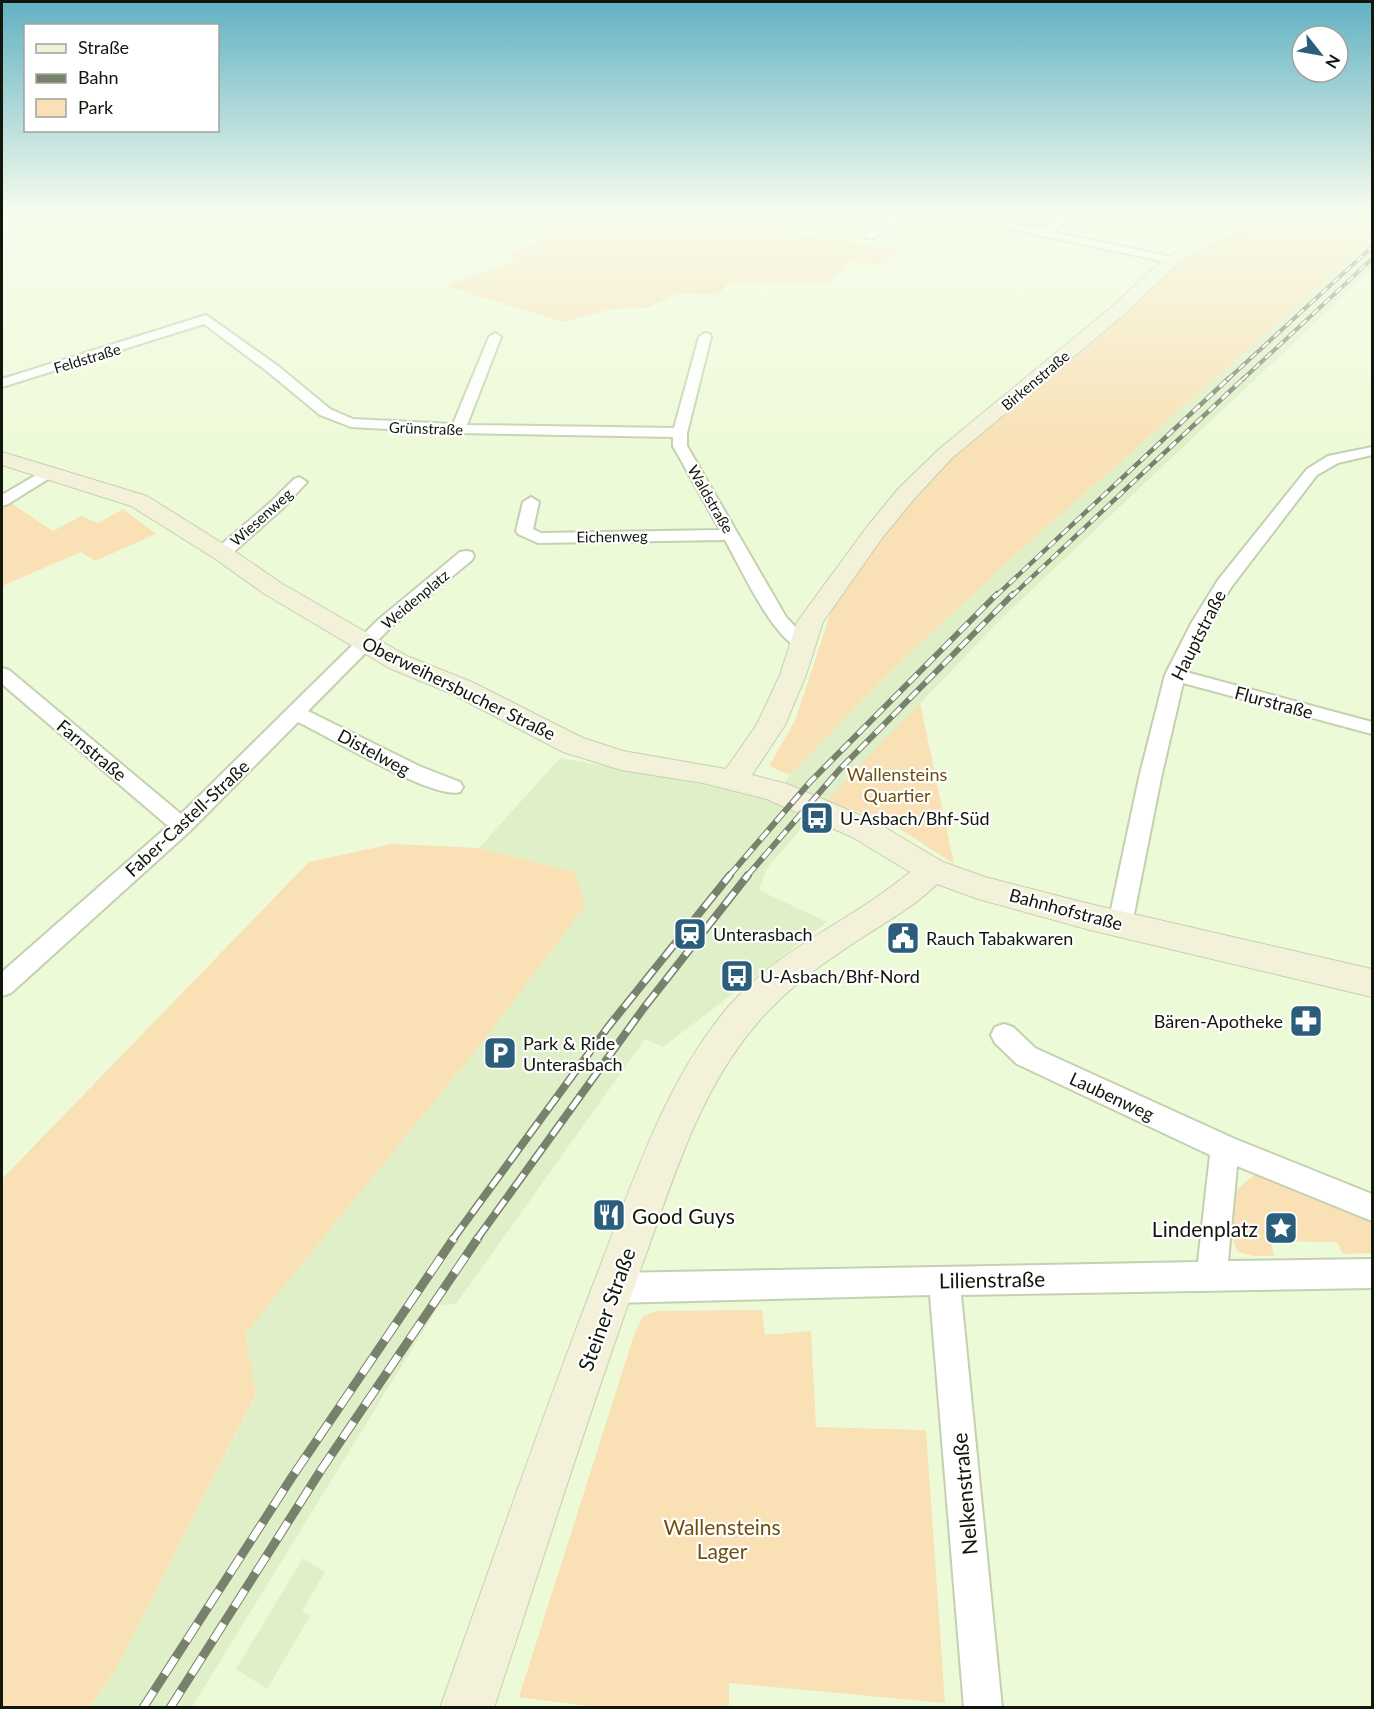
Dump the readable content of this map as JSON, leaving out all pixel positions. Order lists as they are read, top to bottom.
{
  "streets": {
    "street": [
      "Feldstraße",
      "Birkenstraße",
      "Grünstraße",
      "Waldstraße",
      "Wiesenweg",
      "Eichenweg",
      "Weidenplatz",
      "Hauptstraße",
      "Oberweihersbucher Straße",
      "Flurstraße",
      "Farnstraße",
      "Distelweg",
      "Faber-Castell-Straße",
      "Bahnhofstraße",
      "Laubenweg",
      "Lilienstraße",
      "Steiner Straße",
      "Nelkenstraße"
    ]
  },
  "crossings": [
    ["Feldstraße", "Grünstraße"],
    ["Birkenstraße", "Waldstraße"],
    ["Grünstraße", "Waldstraße"],
    ["Waldstraße", "Eichenweg"],
    ["Wiesenweg", "Oberweihersbucher Straße"],
    ["Weidenplatz", "Oberweihersbucher Straße"],
    ["Weidenplatz", "Faber-Castell-Straße"],
    ["Hauptstraße", "Flurstraße"],
    ["Hauptstraße", "Bahnhofstraße"],
    ["Oberweihersbucher Straße", "Faber-Castell-Straße"],
    ["Oberweihersbucher Straße", "Bahnhofstraße"],
    ["Farnstraße", "Faber-Castell-Straße"],
    ["Distelweg", "Faber-Castell-Straße"],
    ["Bahnhofstraße", "Steiner Straße"],
    ["Lilienstraße", "Steiner Straße"],
    ["Lilienstraße", "Nelkenstraße"]
  ],
  "parks": ["Wallensteins Quartier", "Wallensteins Lager"],
  "places": {
    "bus stop": ["U-Asbach/Bhf-Süd", "U-Asbach/Bhf-Nord"],
    "station": ["Unterasbach"],
    "public building": ["Rauch Tabakwaren"],
    "pharmacy": ["Bären-Apotheke"],
    "parking": ["Park & Ride Unterasbach"],
    "restaurant": ["Good Guys"],
    "place": ["Lindenplatz"]
  },
  "legend": ["Straße", "Bahn", "Park"],
  "north": "bottom right"
}
